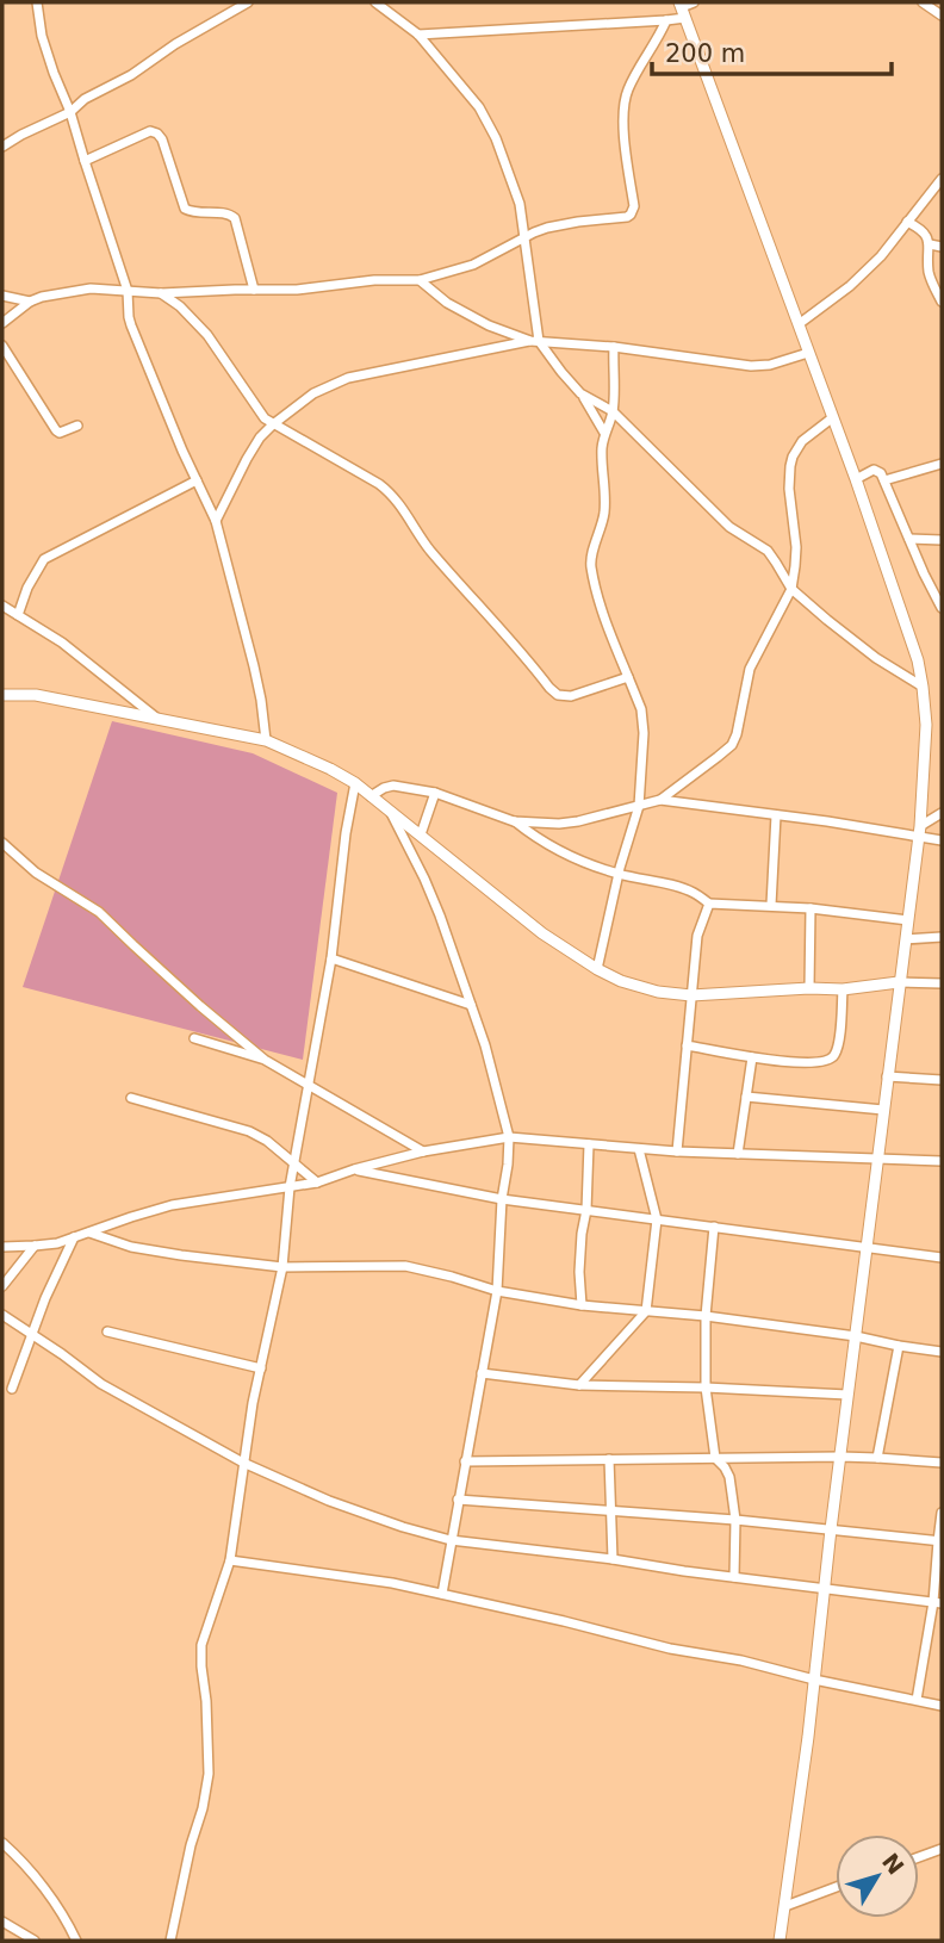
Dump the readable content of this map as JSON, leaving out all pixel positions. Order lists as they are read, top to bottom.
{
  "scale_bar": "200 m",
  "north": "top right"
}
